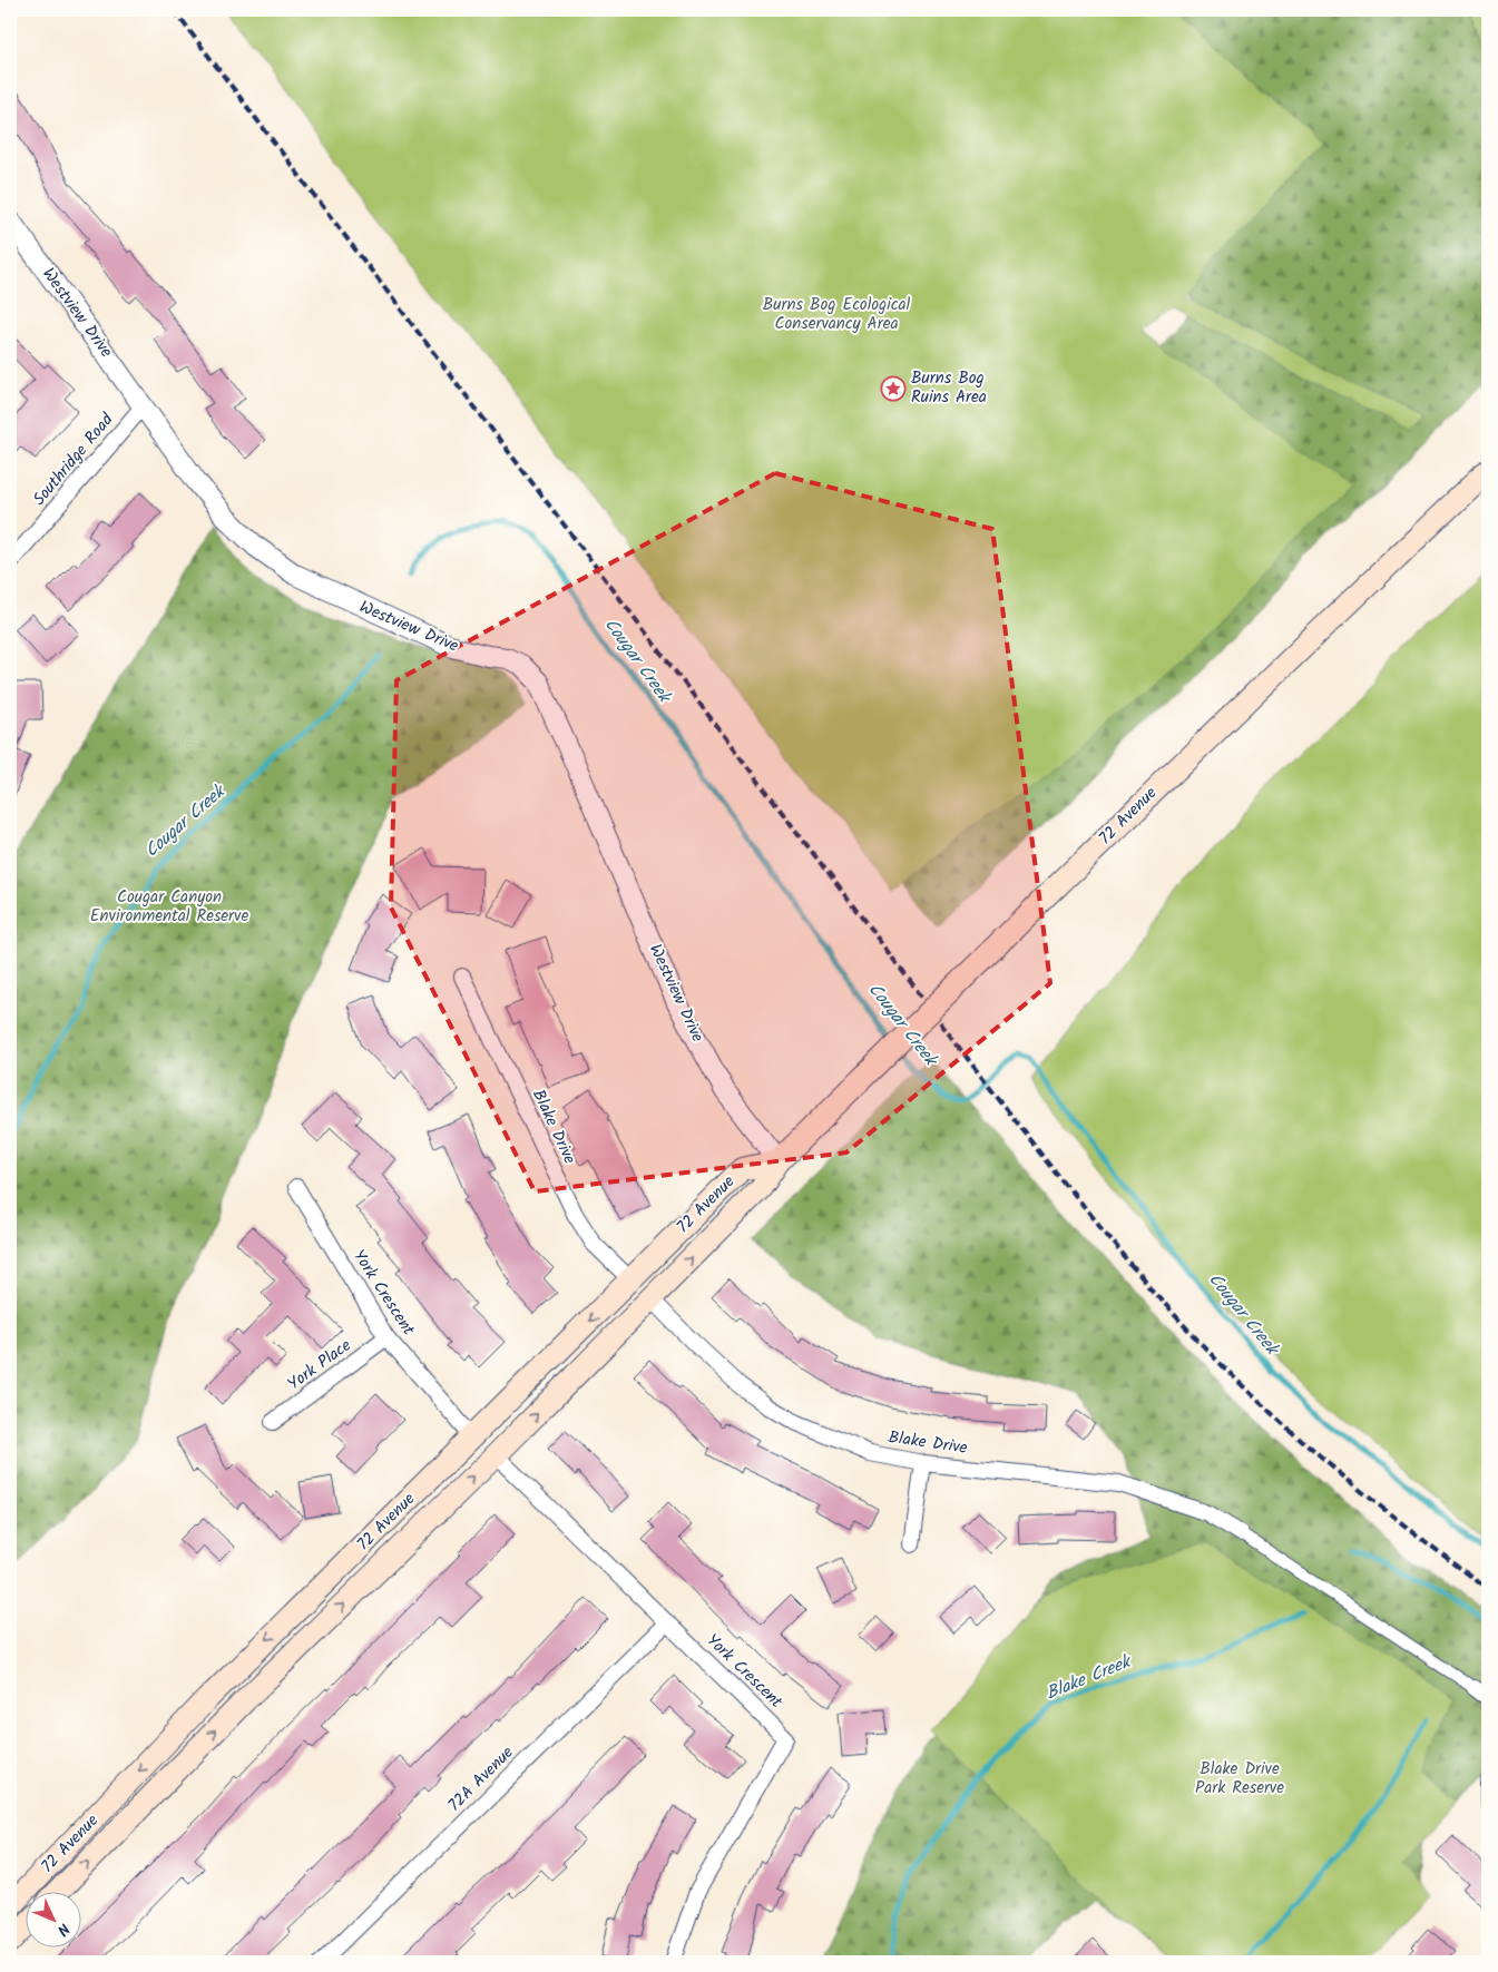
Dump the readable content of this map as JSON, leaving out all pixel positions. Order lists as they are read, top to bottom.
{
  "streets": {
    "main road": ["72 Avenue"],
    "street": [
      "Westview Drive",
      "Southridge Road",
      "Blake Drive",
      "York Crescent",
      "York Place",
      "72A Avenue"
    ]
  },
  "crossings": [
    ["Westview Drive", "Southridge Road"],
    ["Westview Drive", "72 Avenue"],
    ["72 Avenue", "Blake Drive"],
    ["72 Avenue", "York Crescent"],
    ["York Crescent", "York Place"],
    ["York Crescent", "72A Avenue"]
  ],
  "water": ["Cougar Creek", "Blake Creek"],
  "parks": ["Burns Bog Ecological Conservancy Area", "Cougar Canyon Environmental Reserve", "Blake Drive Park Reserve"],
  "places": {
    "place": ["Burns Bog Ruins Area"]
  },
  "north": "bottom right"
}
